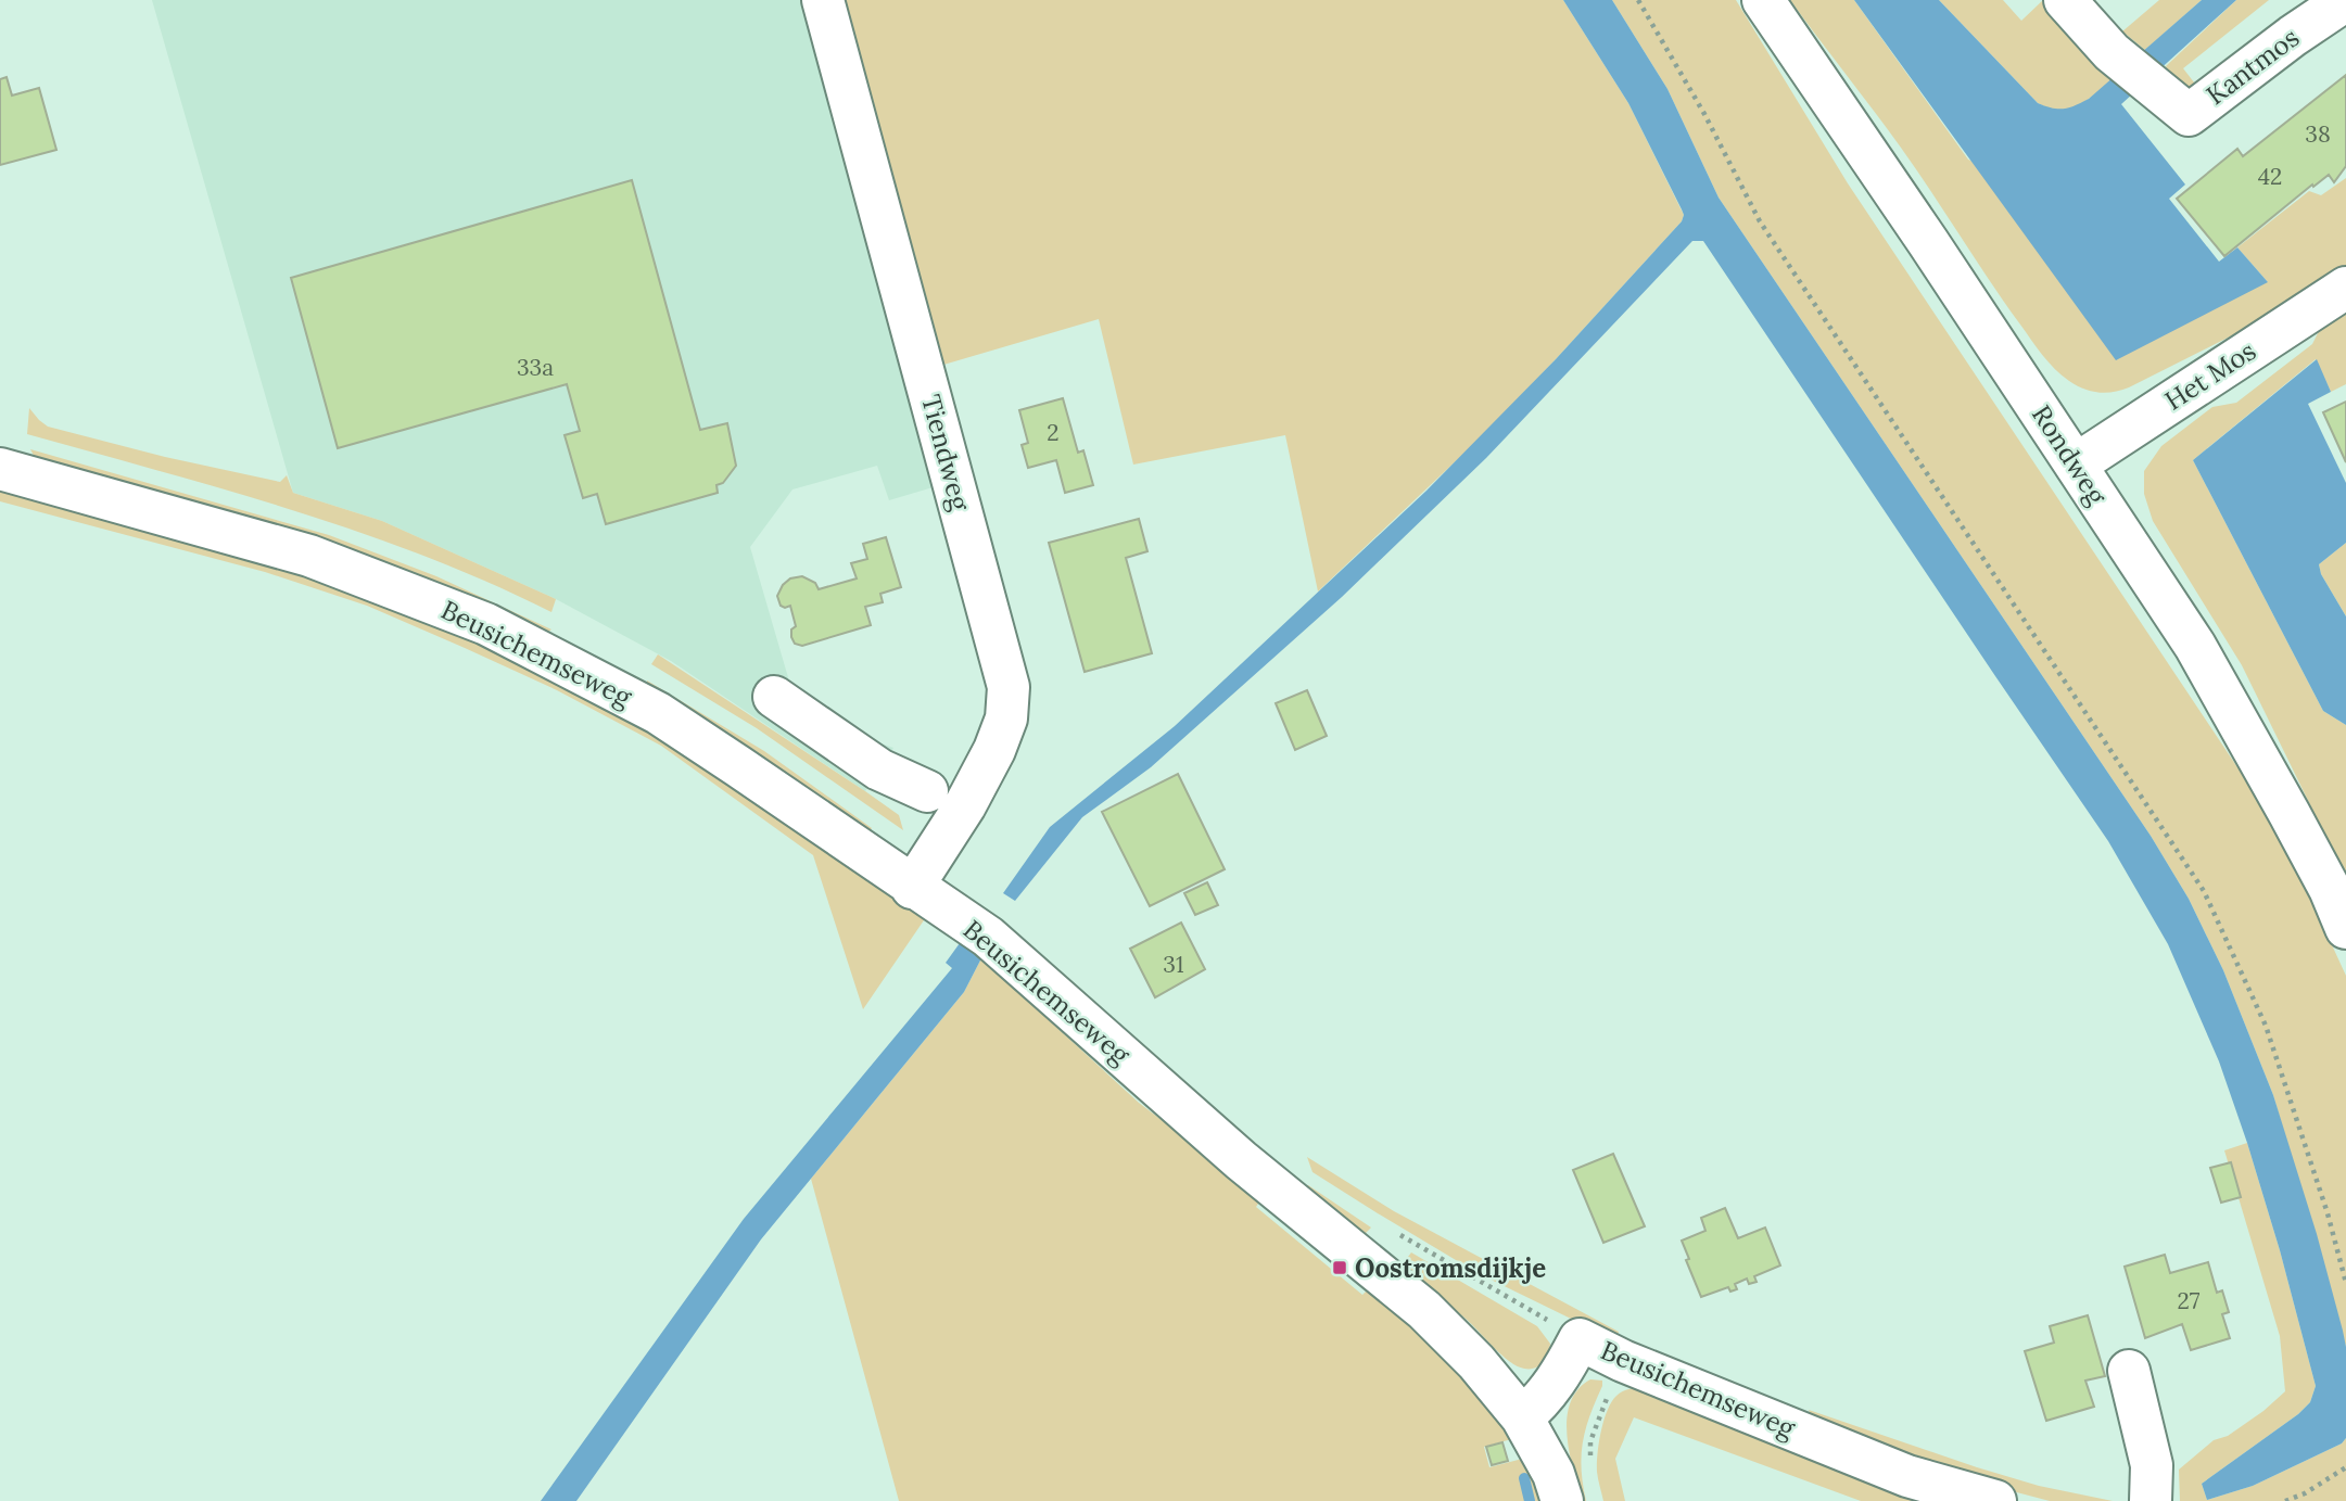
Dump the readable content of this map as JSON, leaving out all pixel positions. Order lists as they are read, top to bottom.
{
  "streets": {
    "street": [
      "Kantmos",
      "Het Mos",
      "Tiendweg",
      "Rondweg",
      "Beusichemseweg"
    ]
  },
  "crossings": [
    ["Het Mos", "Rondweg"],
    ["Tiendweg", "Beusichemseweg"]
  ],
  "places": {
    "transit": ["Oostromsdijkje"]
  },
  "house_numbers": [
    "38",
    "42",
    "33a",
    "2",
    "31",
    "27"
  ]
}
